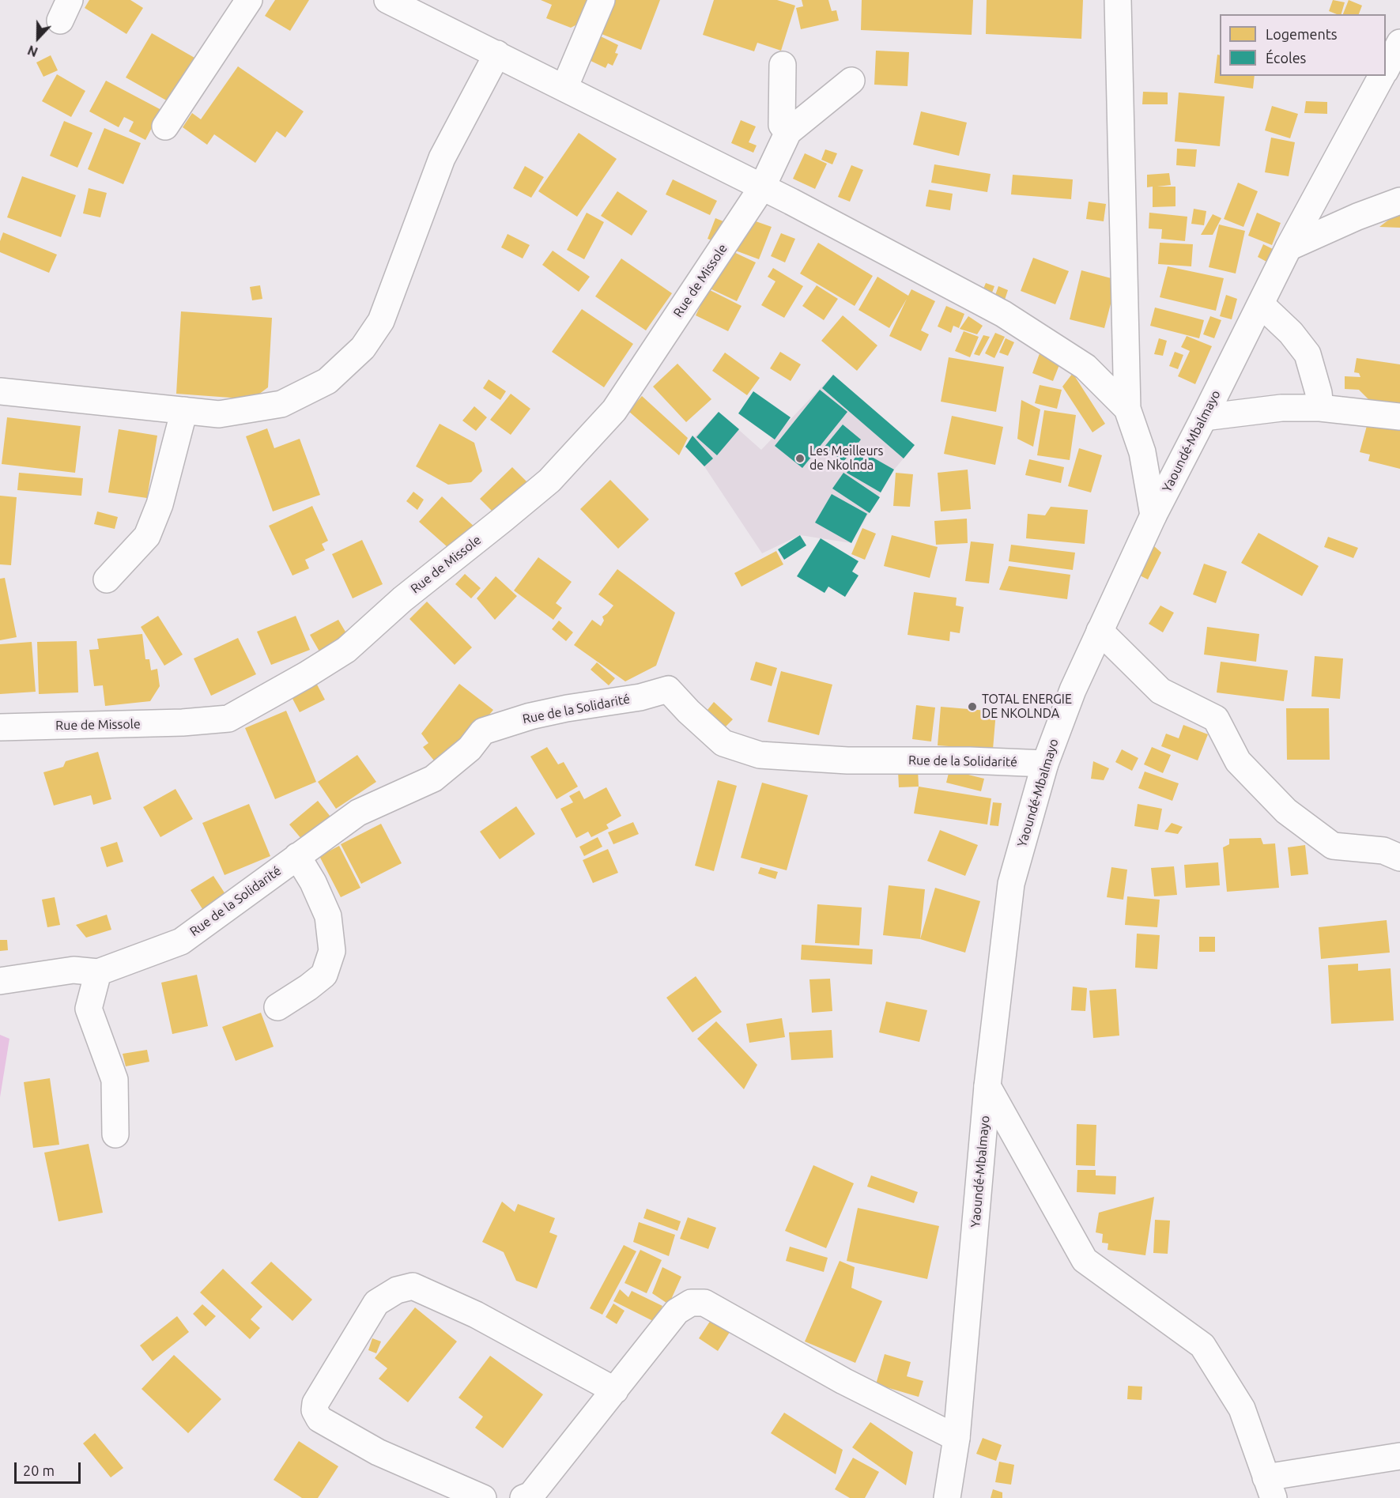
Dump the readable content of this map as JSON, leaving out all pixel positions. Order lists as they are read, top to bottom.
{
  "streets": {
    "main road": ["Rue de Missole", "Yaoundé-Mbalmayo", "Rue de la Solidarité"]
  },
  "crossings": [
    ["Yaoundé-Mbalmayo", "Rue de la Solidarité"]
  ],
  "places": ["Les Meilleurs de Nkolnda", "TOTAL ENERGIE DE NKOLNDA"],
  "legend": ["Logements", "Écoles"],
  "scale_bar": "20 m",
  "north": "bottom"
}
